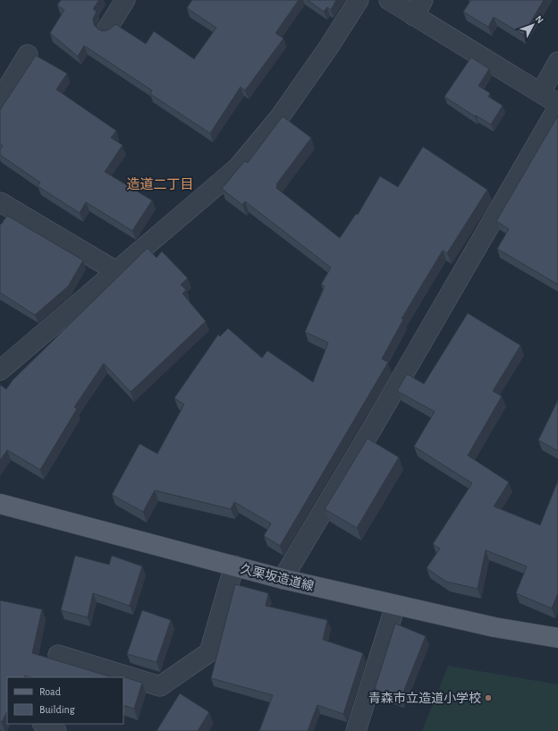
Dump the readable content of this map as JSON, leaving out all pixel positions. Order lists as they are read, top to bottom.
{
  "streets": {
    "main road": ["久栗坂造道線"]
  },
  "districts": ["造道二丁目"],
  "places": ["青森市立造道小学校"],
  "legend": ["Road", "Building"],
  "north": "top right"
}
